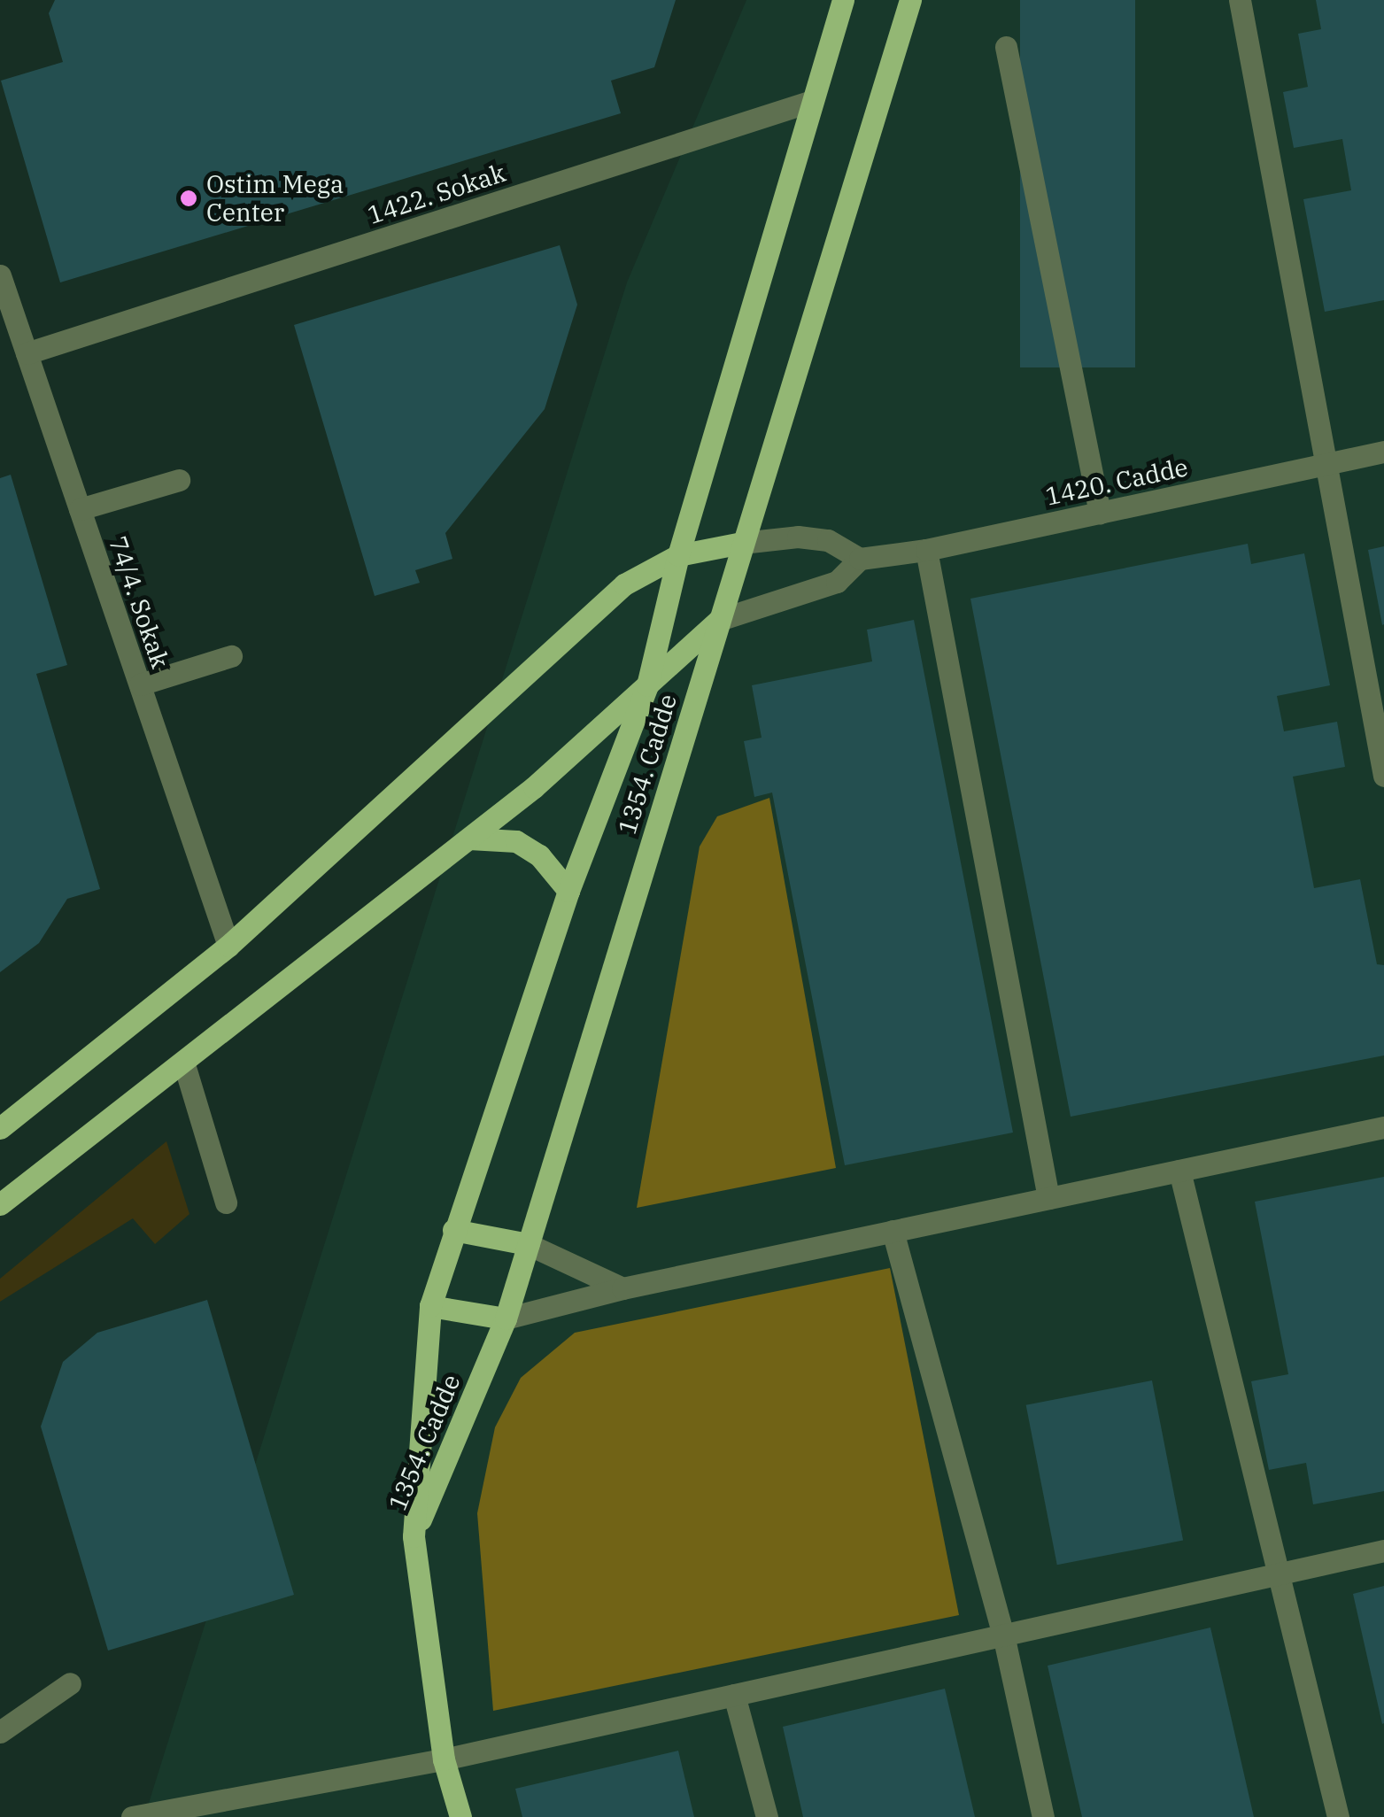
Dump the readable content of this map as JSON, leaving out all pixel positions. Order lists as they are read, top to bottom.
{
  "streets": {
    "main road": ["1354. Cadde"],
    "street": ["1422. Sokak", "1420. Cadde", "74/4. Sokak"]
  },
  "crossings": [
    ["1422. Sokak", "74/4. Sokak"],
    ["1422. Sokak", "1354. Cadde"]
  ],
  "places": ["Ostim Mega Center"]
}
